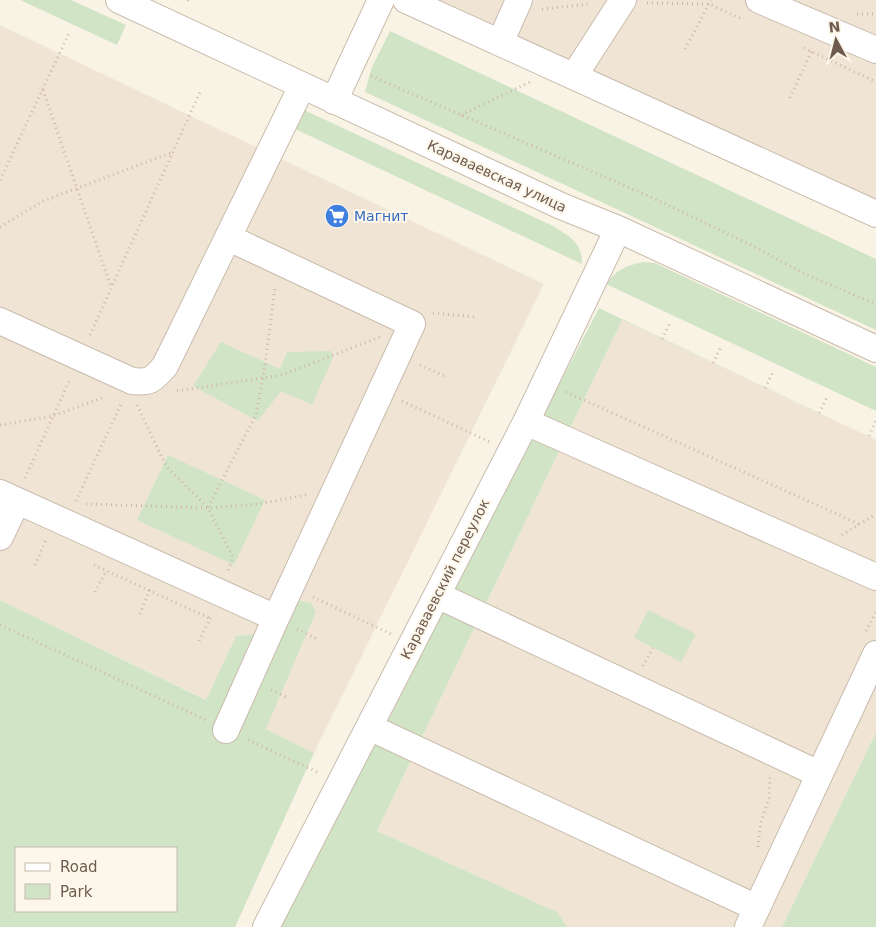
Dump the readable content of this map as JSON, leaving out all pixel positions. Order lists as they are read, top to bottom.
{
  "streets": {
    "street": ["Караваевская улица", "Караваевский переулок"]
  },
  "crossings": [
    ["Караваевская улица", "Караваевский переулок"]
  ],
  "places": {
    "supermarket": ["Магнит"]
  },
  "legend": ["Road", "Park"],
  "north": "top"
}
